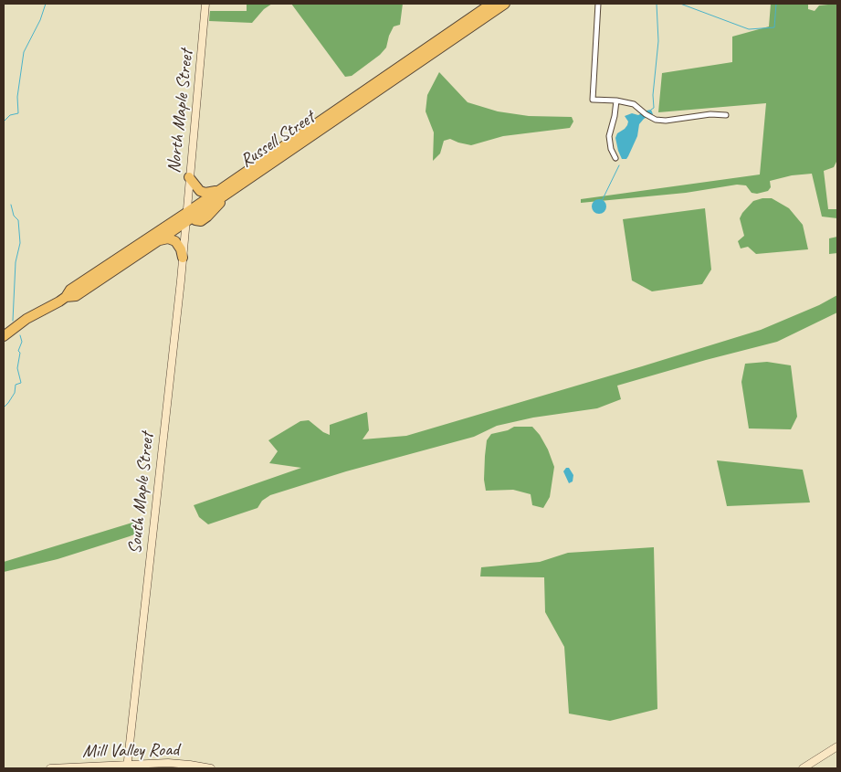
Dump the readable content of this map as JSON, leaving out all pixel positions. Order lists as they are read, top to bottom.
{
  "streets": {
    "highway": ["Russell Street"],
    "main road": ["North Maple Street", "South Maple Street", "Mill Valley Road"]
  },
  "crossings": [
    ["North Maple Street", "Russell Street"],
    ["North Maple Street", "South Maple Street"],
    ["Russell Street", "South Maple Street"],
    ["South Maple Street", "Mill Valley Road"]
  ]
}
